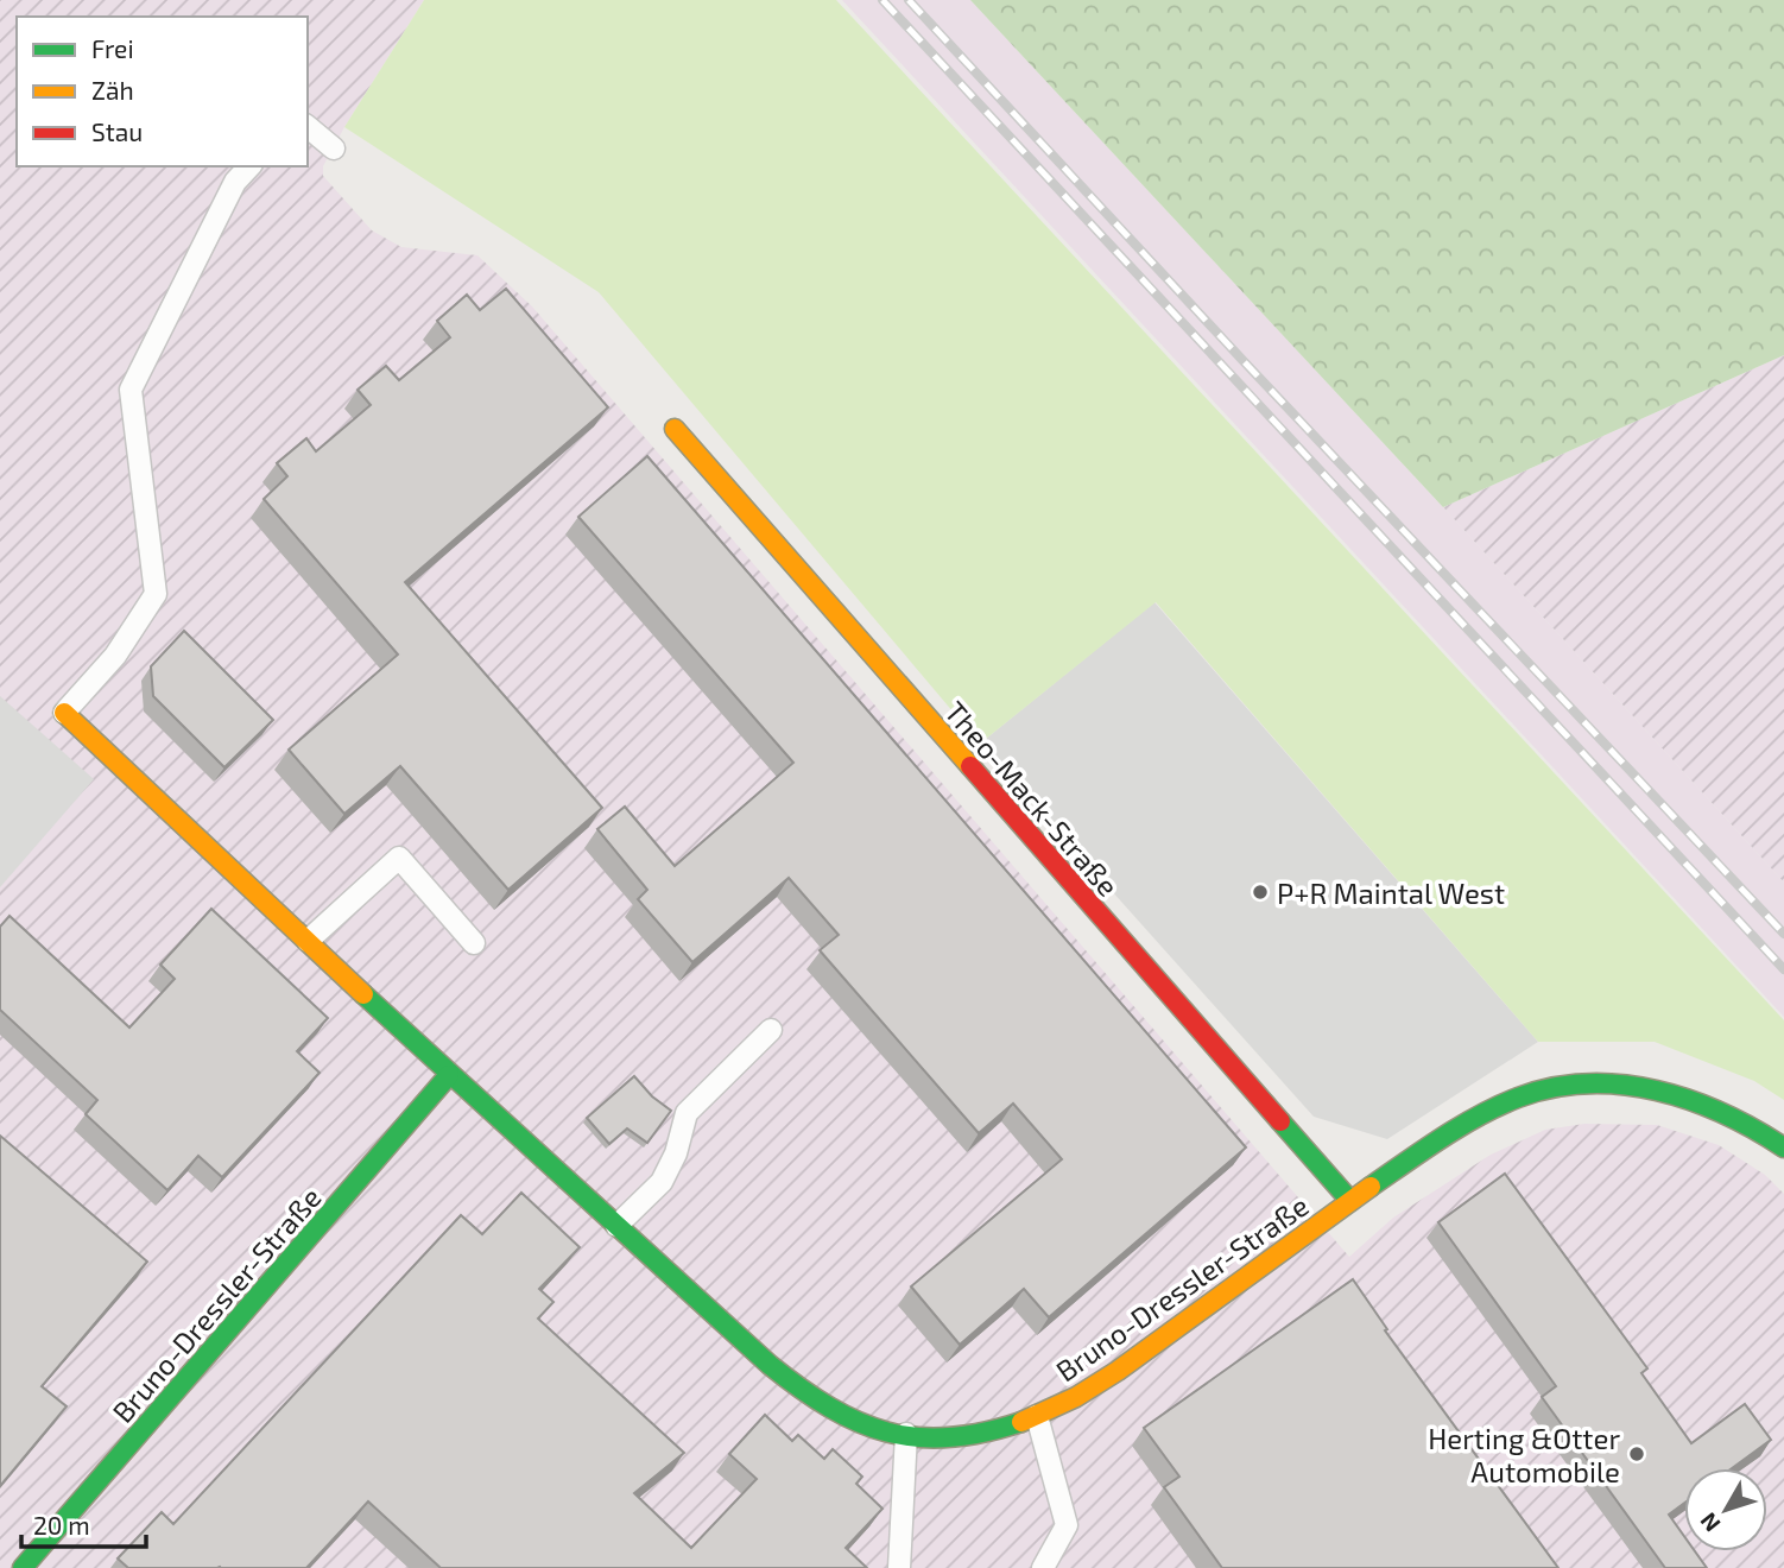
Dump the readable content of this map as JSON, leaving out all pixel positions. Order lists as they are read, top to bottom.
{
  "streets": {
    "street": ["Theo-Mack-Straße", "Bruno-Dressler-Straße"]
  },
  "crossings": [
    ["Theo-Mack-Straße", "Bruno-Dressler-Straße"]
  ],
  "places": ["P+R Maintal West", "Herting &Otter Automobile"],
  "legend": ["Frei", "Zäh", "Stau"],
  "scale_bar": "20 m",
  "north": "bottom left"
}
